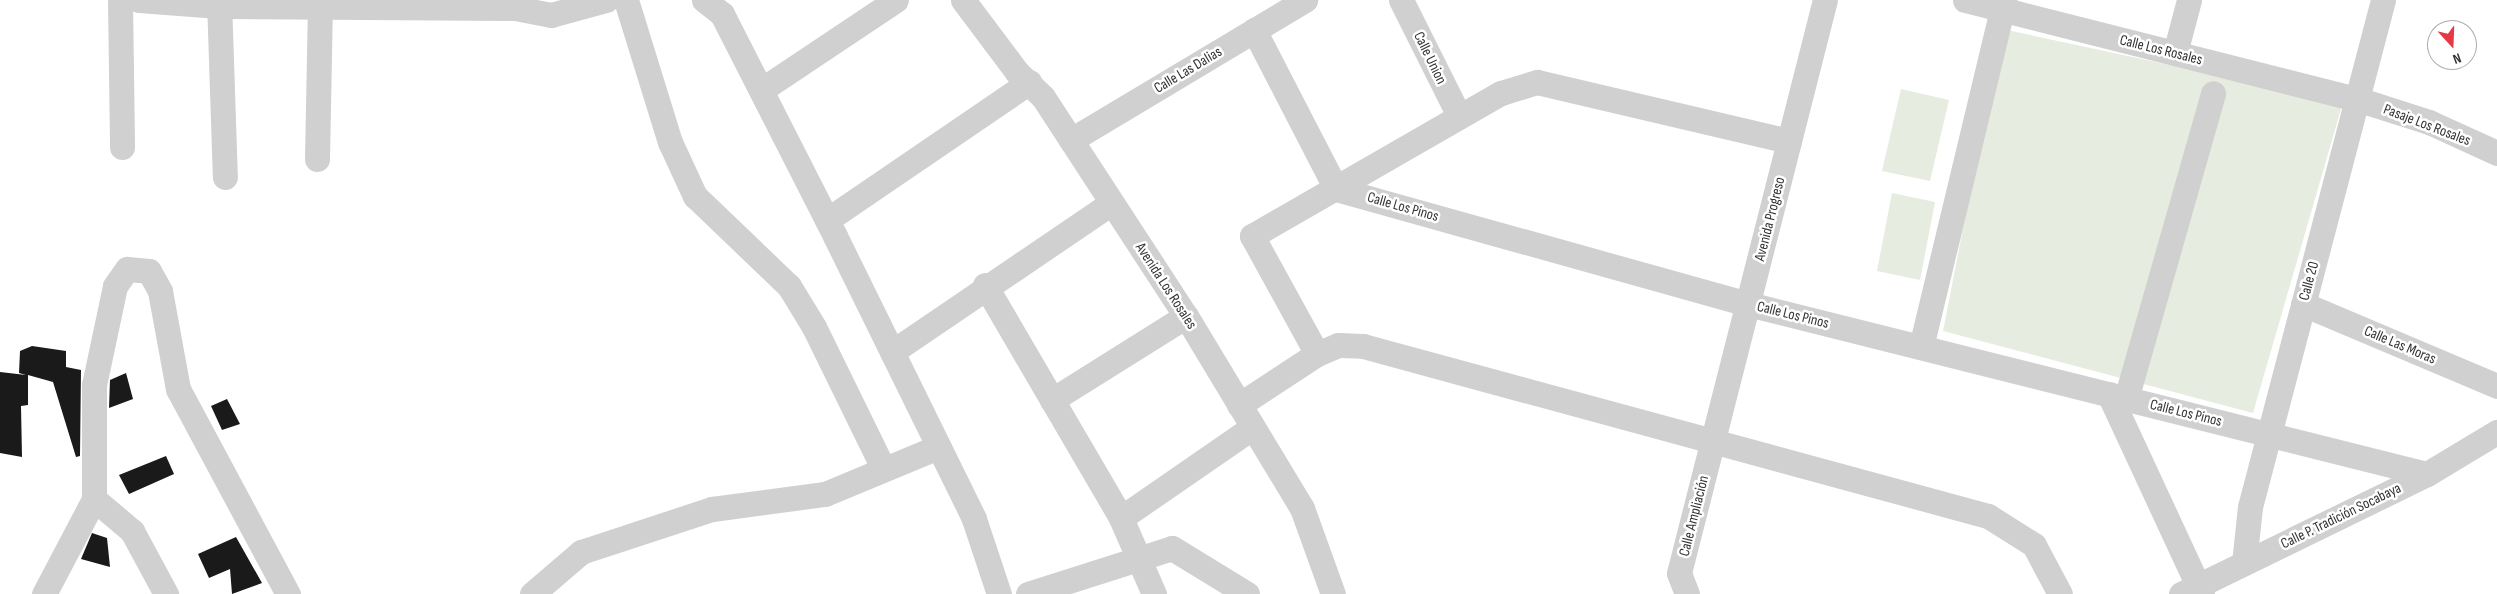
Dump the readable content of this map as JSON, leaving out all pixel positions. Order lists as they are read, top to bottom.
{
  "streets": {
    "street": [
      "Calle Los Rosales",
      "Calle Union",
      "Calle Las Dalias",
      "Pasaje Los Rosales",
      "Calle Los Pinos",
      "Avenida Progreso",
      "Calle 20",
      "Avenida Los Rosales",
      "Calle Las Moras",
      "Calle Ampliación",
      "Calle P. Tradición Socabaya"
    ]
  },
  "crossings": [
    ["Calle Los Rosales", "Pasaje Los Rosales"],
    ["Calle Los Rosales", "Calle 20"],
    ["Calle Las Dalias", "Avenida Los Rosales"],
    ["Pasaje Los Rosales", "Calle 20"],
    ["Calle Los Pinos", "Avenida Progreso"],
    ["Calle Los Pinos", "Calle 20"],
    ["Calle Los Pinos", "Calle P. Tradición Socabaya"],
    ["Avenida Progreso", "Calle Ampliación"],
    ["Calle 20", "Calle Las Moras"],
    ["Calle 20", "Calle P. Tradición Socabaya"]
  ],
  "north": "bottom"
}
